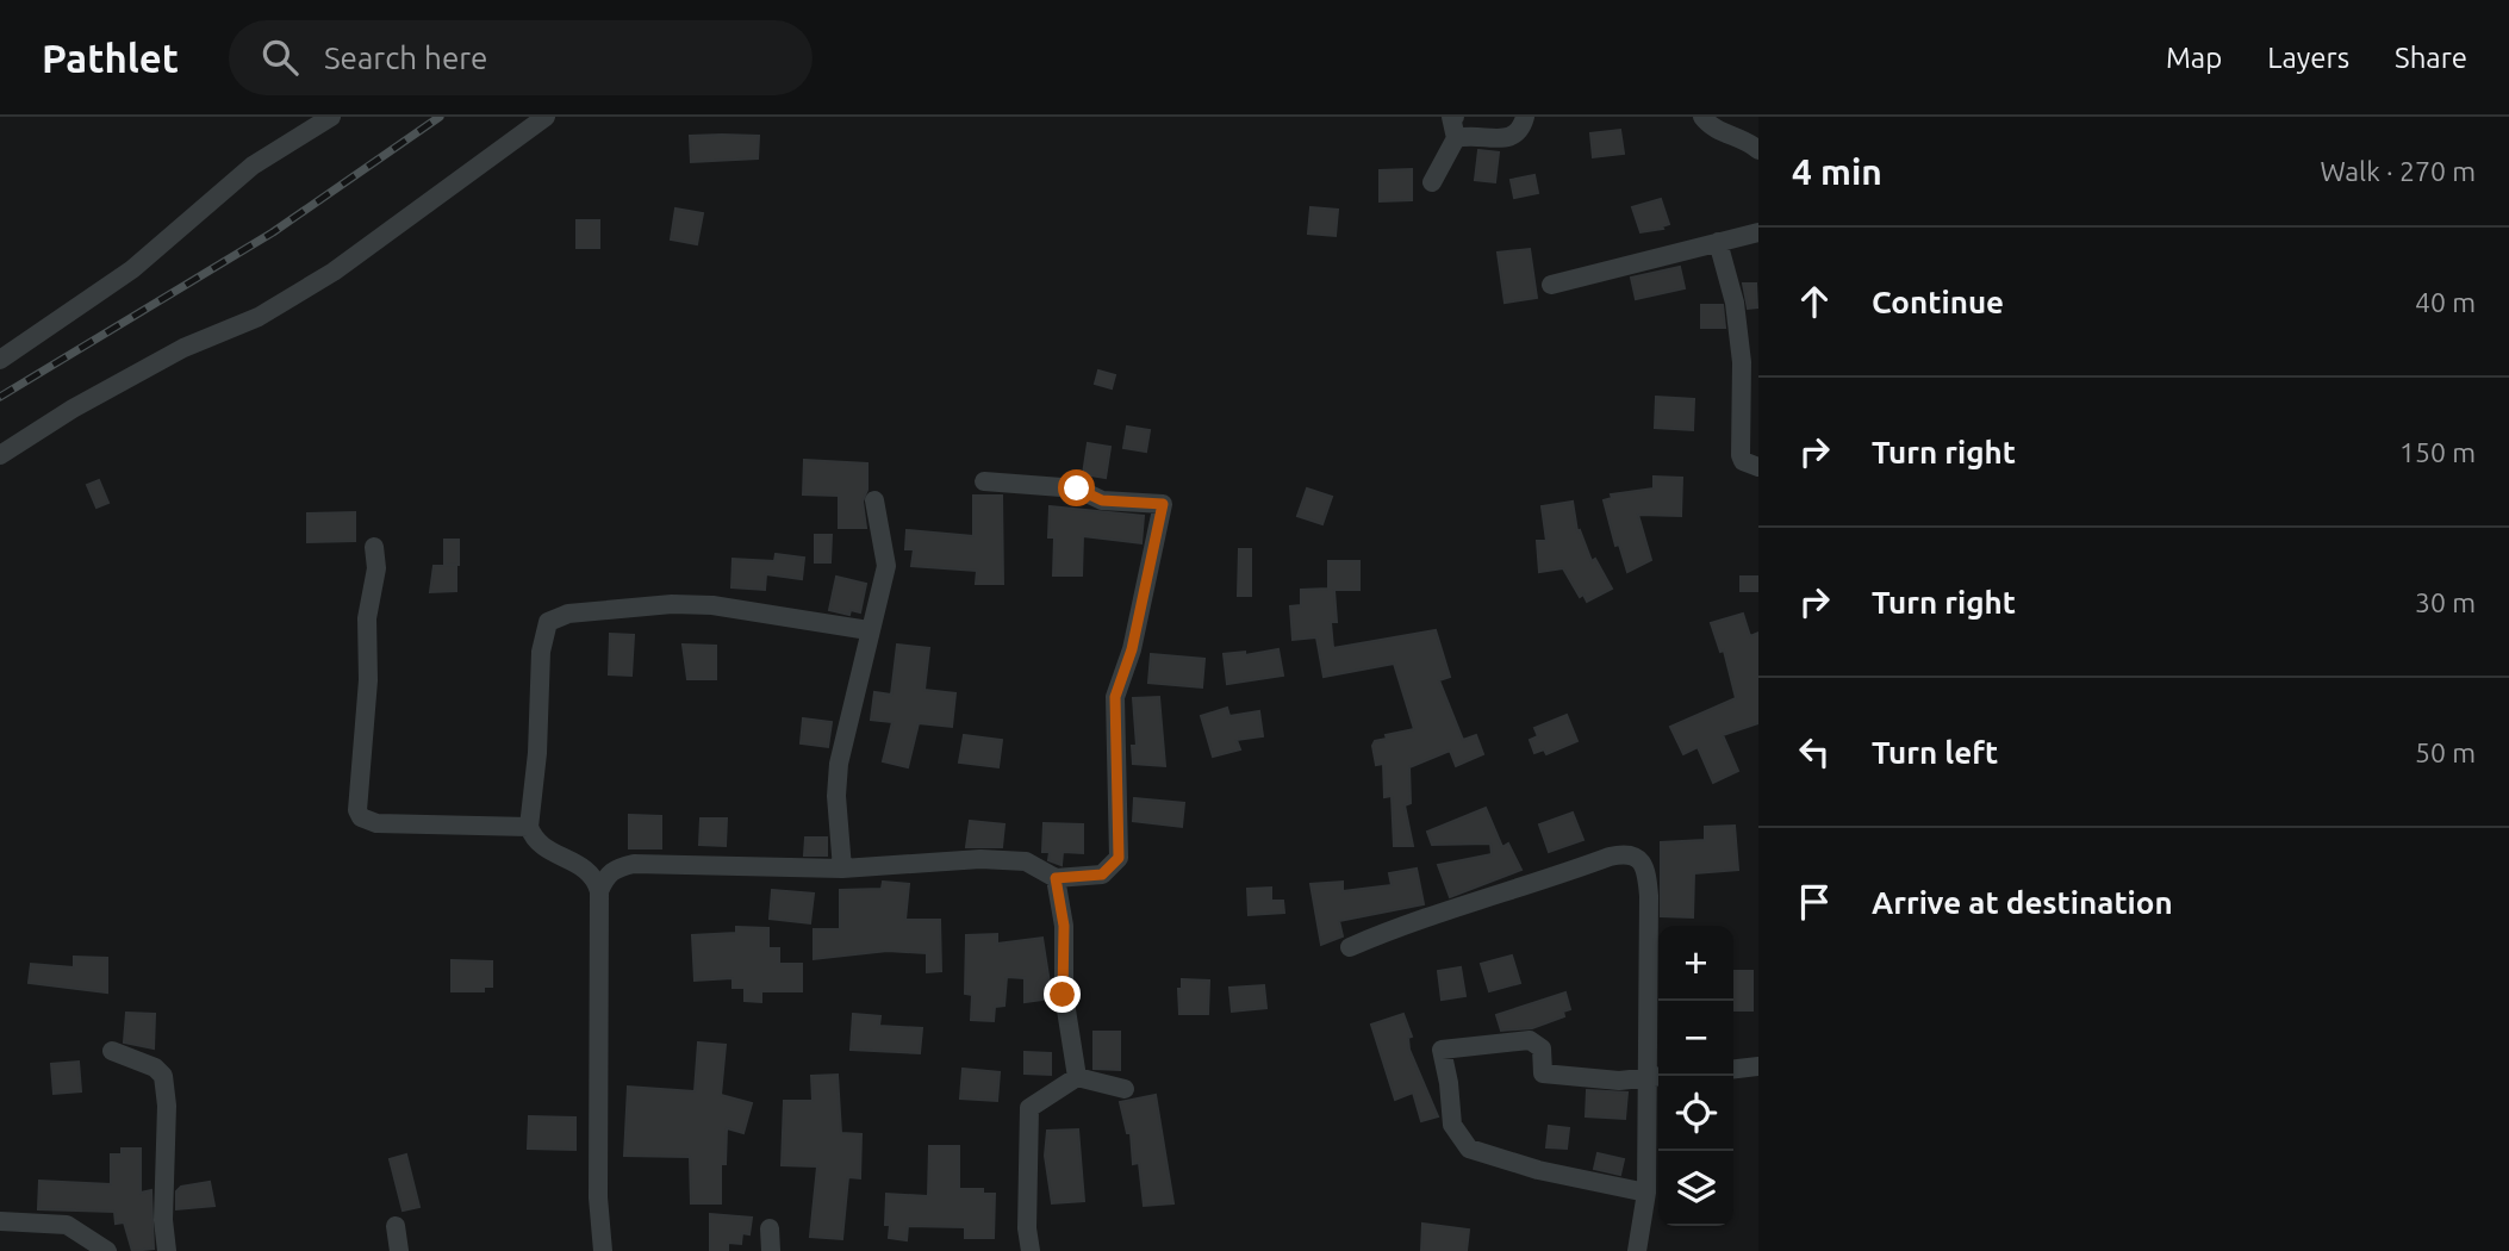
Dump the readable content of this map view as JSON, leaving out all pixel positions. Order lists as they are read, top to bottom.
{
  "page": {
    "header": "Pathlet",
    "search": "Search here",
    "nav": ["Map", "Layers", "Share"],
    "heading": ["4 min", "Walk · 270 m"],
    "list": [
      ["Continue", "40 m"],
      ["Turn right", "150 m"],
      ["Turn right", "30 m"],
      ["Turn left", "50 m"],
      "Arrive at destination"
    ],
    "map_buttons": ["+", "−"]
  }
}
